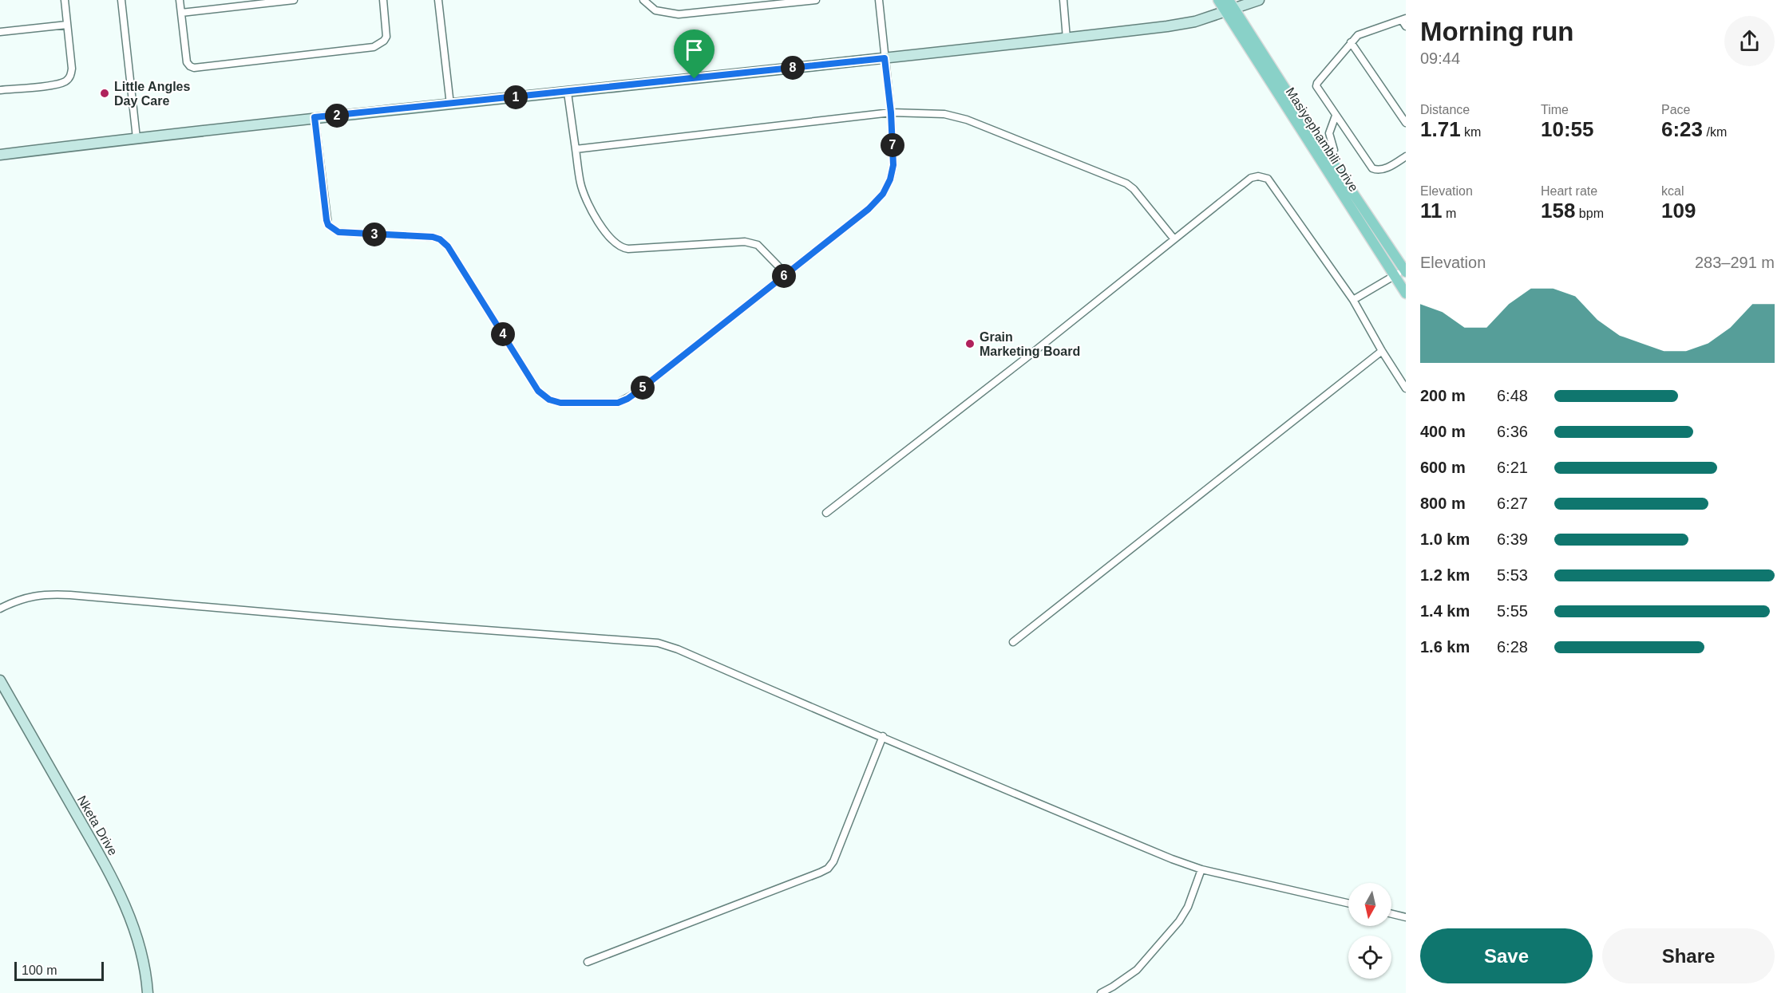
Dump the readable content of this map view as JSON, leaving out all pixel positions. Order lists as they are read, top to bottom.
{
  "streets": {
    "main road": ["Masiyephambili Drive"],
    "street": ["Nketa Drive"]
  },
  "places": ["Little Angles Day Care", "Grain Marketing Board"],
  "scale_bar": "100 m",
  "north": "bottom",
  "page": {
    "heading": ["Morning run", "09:44"],
    "pins": [
      "8",
      "1",
      "2",
      "7",
      "3",
      "6",
      "4",
      "5"
    ],
    "stats": [
      ["Distance", "1.71 km"],
      ["Time", "10:55"],
      ["Pace", "6:23 /km"],
      ["Elevation", "11 m"],
      ["Heart rate", "158 bpm"],
      ["kcal", "109"]
    ],
    "chart": ["Elevation", "283–291 m"],
    "list": [
      {
        "name": "200 m",
        "note": "6:48"
      },
      {
        "name": "400 m",
        "note": "6:36"
      },
      {
        "name": "600 m",
        "note": "6:21"
      },
      {
        "name": "800 m",
        "note": "6:27"
      },
      {
        "name": "1.0 km",
        "note": "6:39"
      },
      {
        "name": "1.2 km",
        "note": "5:53"
      },
      {
        "name": "1.4 km",
        "note": "5:55"
      },
      {
        "name": "1.6 km",
        "note": "6:28"
      }
    ],
    "buttons": ["Save", "Share"],
    "scale": "100 m"
  }
}
